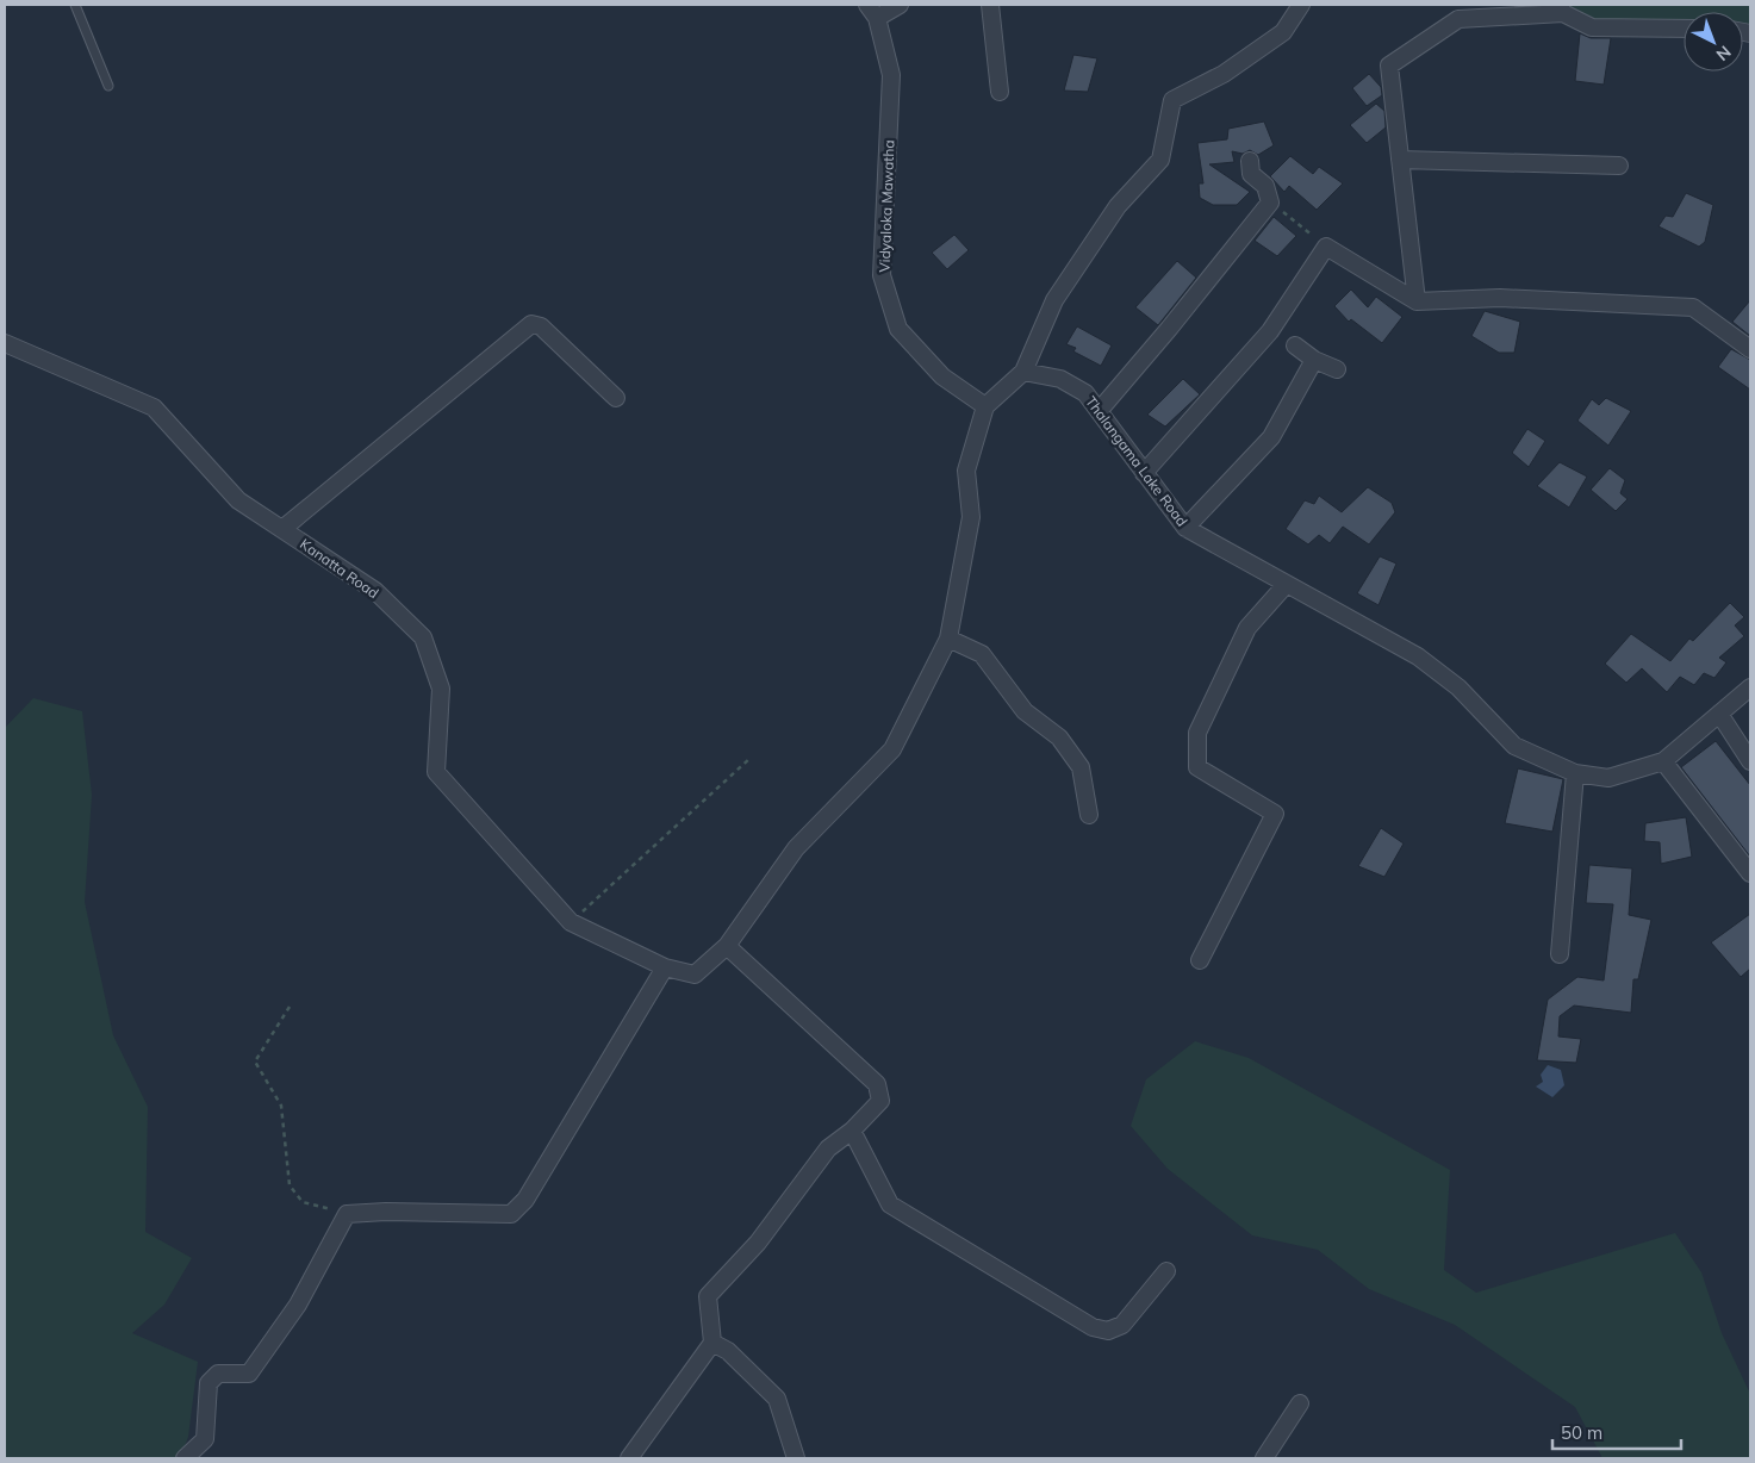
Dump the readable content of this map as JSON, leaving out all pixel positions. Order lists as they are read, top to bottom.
{
  "streets": {
    "street": ["Vidyaloka Mawatha", "Thalangama Lake Road", "Kanatta Road"]
  },
  "scale_bar": "50 m",
  "north": "bottom right"
}
